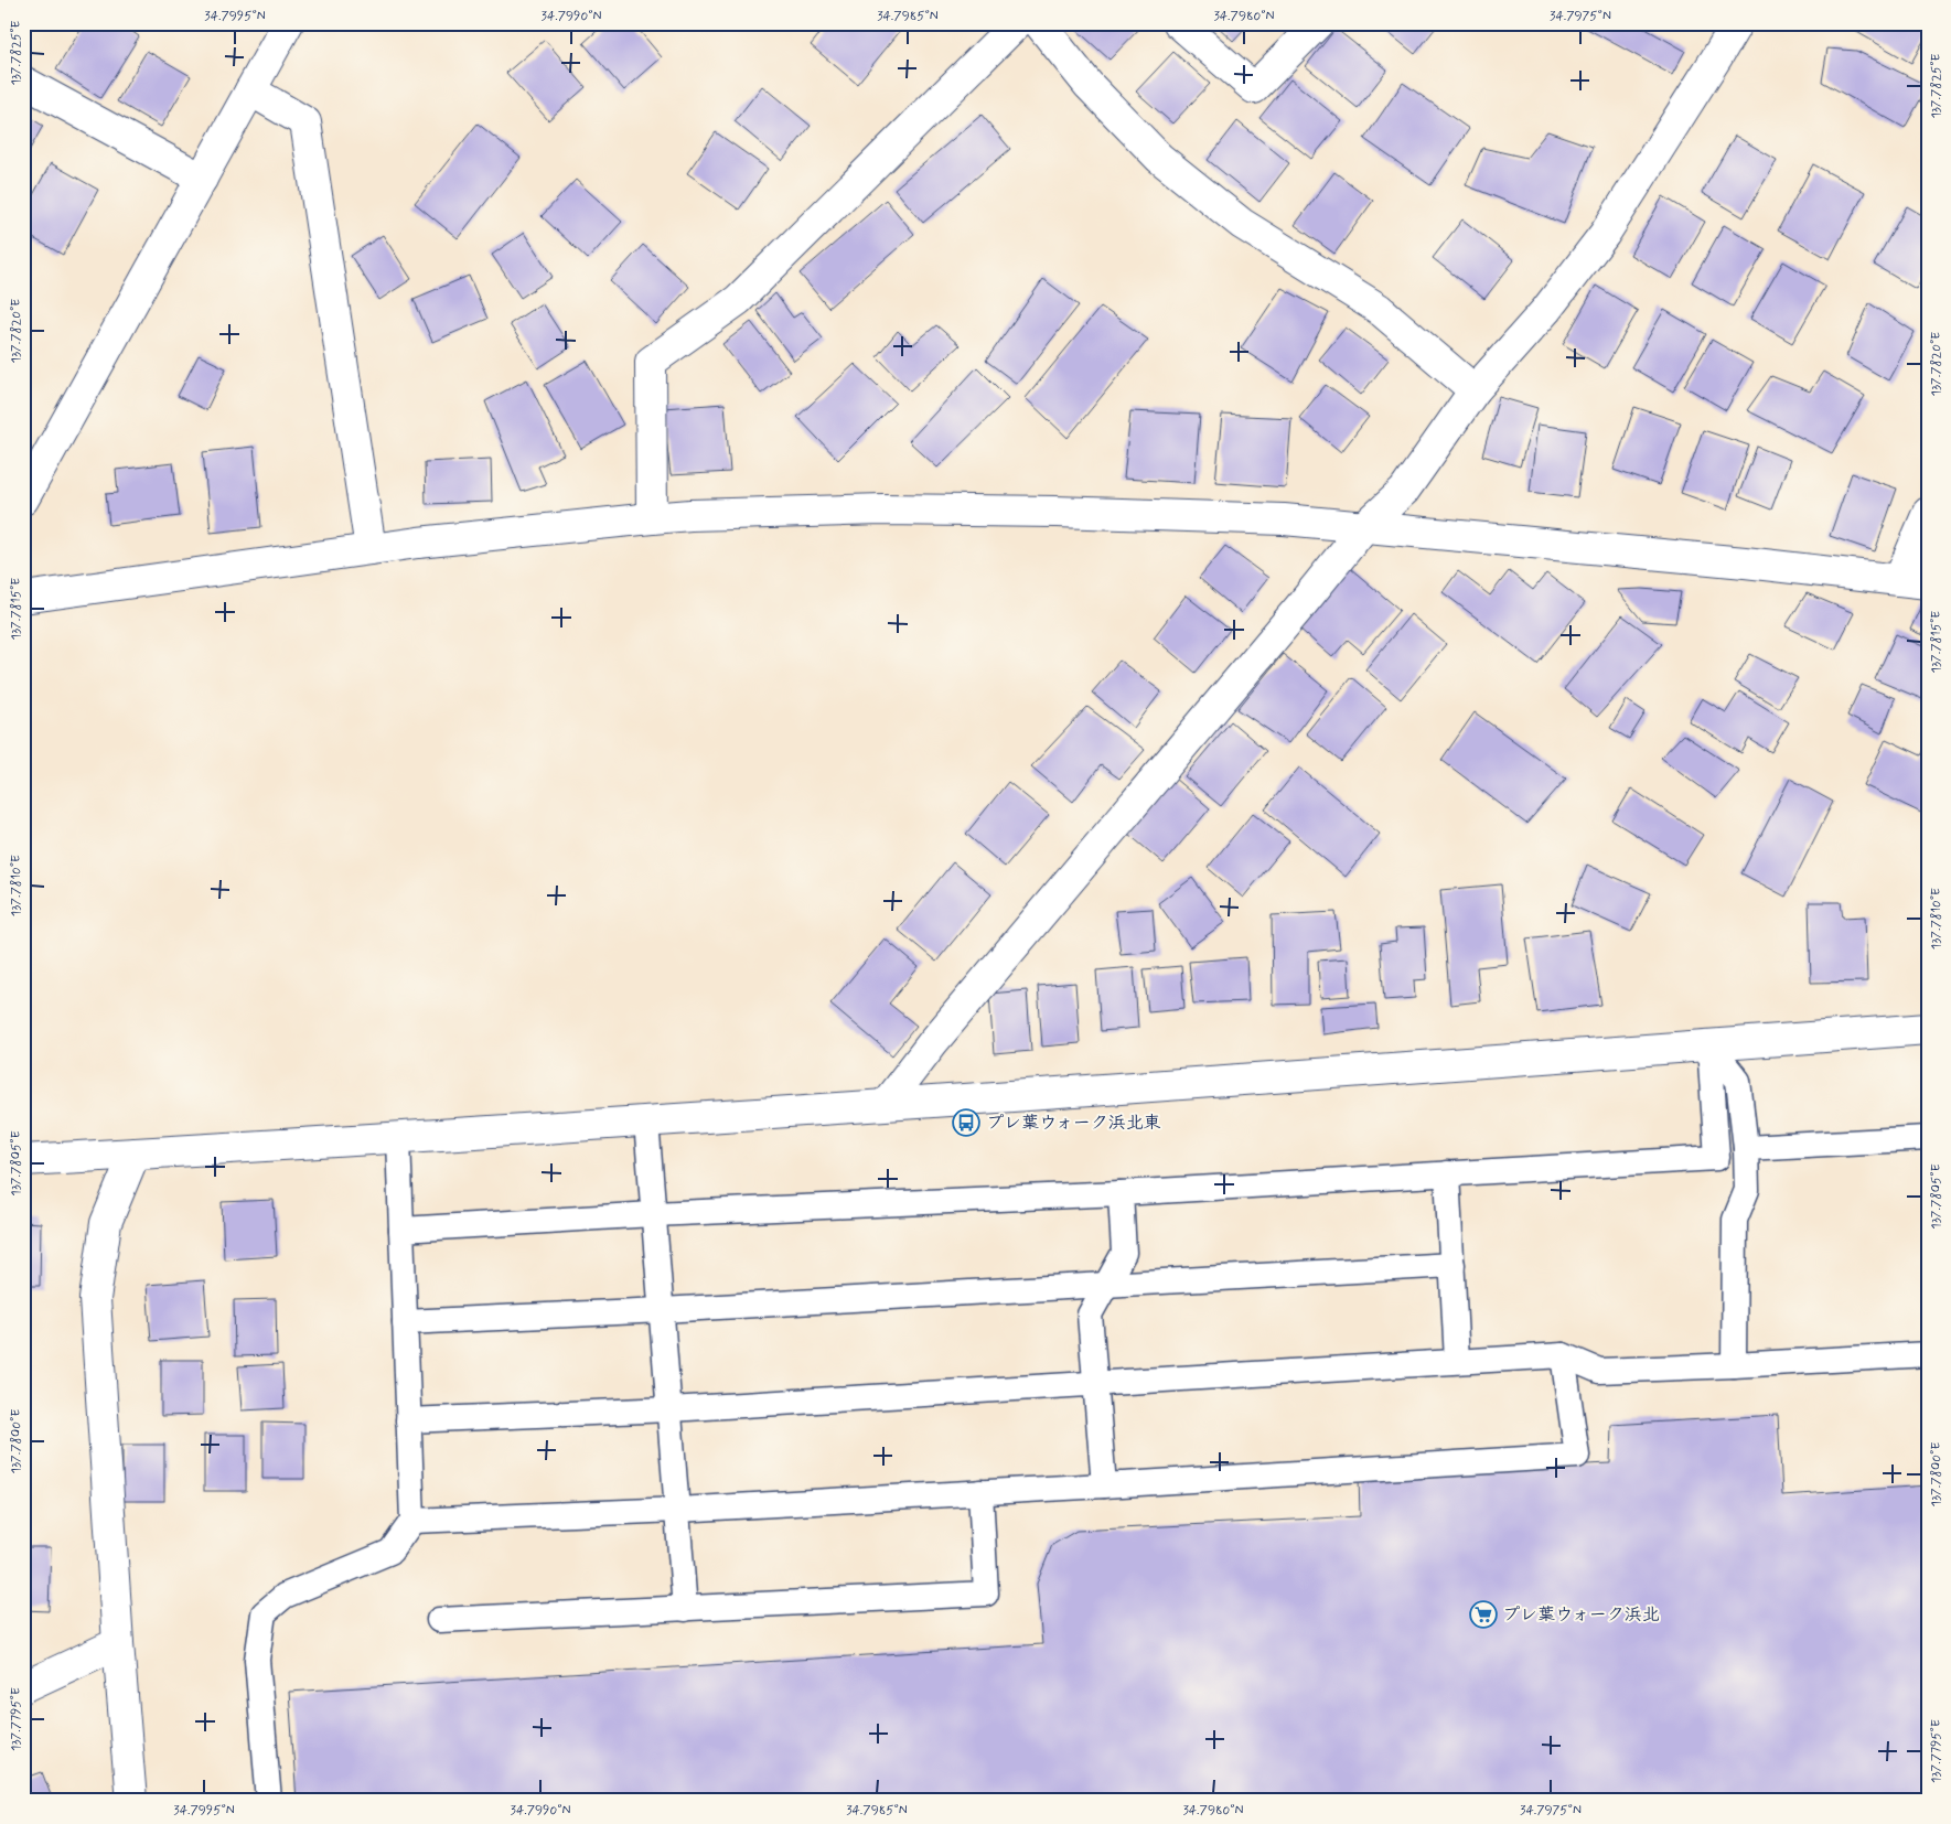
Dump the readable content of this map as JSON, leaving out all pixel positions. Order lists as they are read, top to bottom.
{
  "places": {
    "bus stop": ["プレ葉ウォーク浜北東"],
    "supermarket": ["プレ葉ウォーク浜北"]
  },
  "coordinates": [
    "34.7995°N",
    "34.7990°N",
    "34.7985°N",
    "34.7980°N",
    "34.7975°N",
    "137.7825°E",
    "137.7820°E",
    "137.7815°E",
    "137.7810°E",
    "137.7805°E",
    "137.7800°E",
    "137.7795°E"
  ]
}
